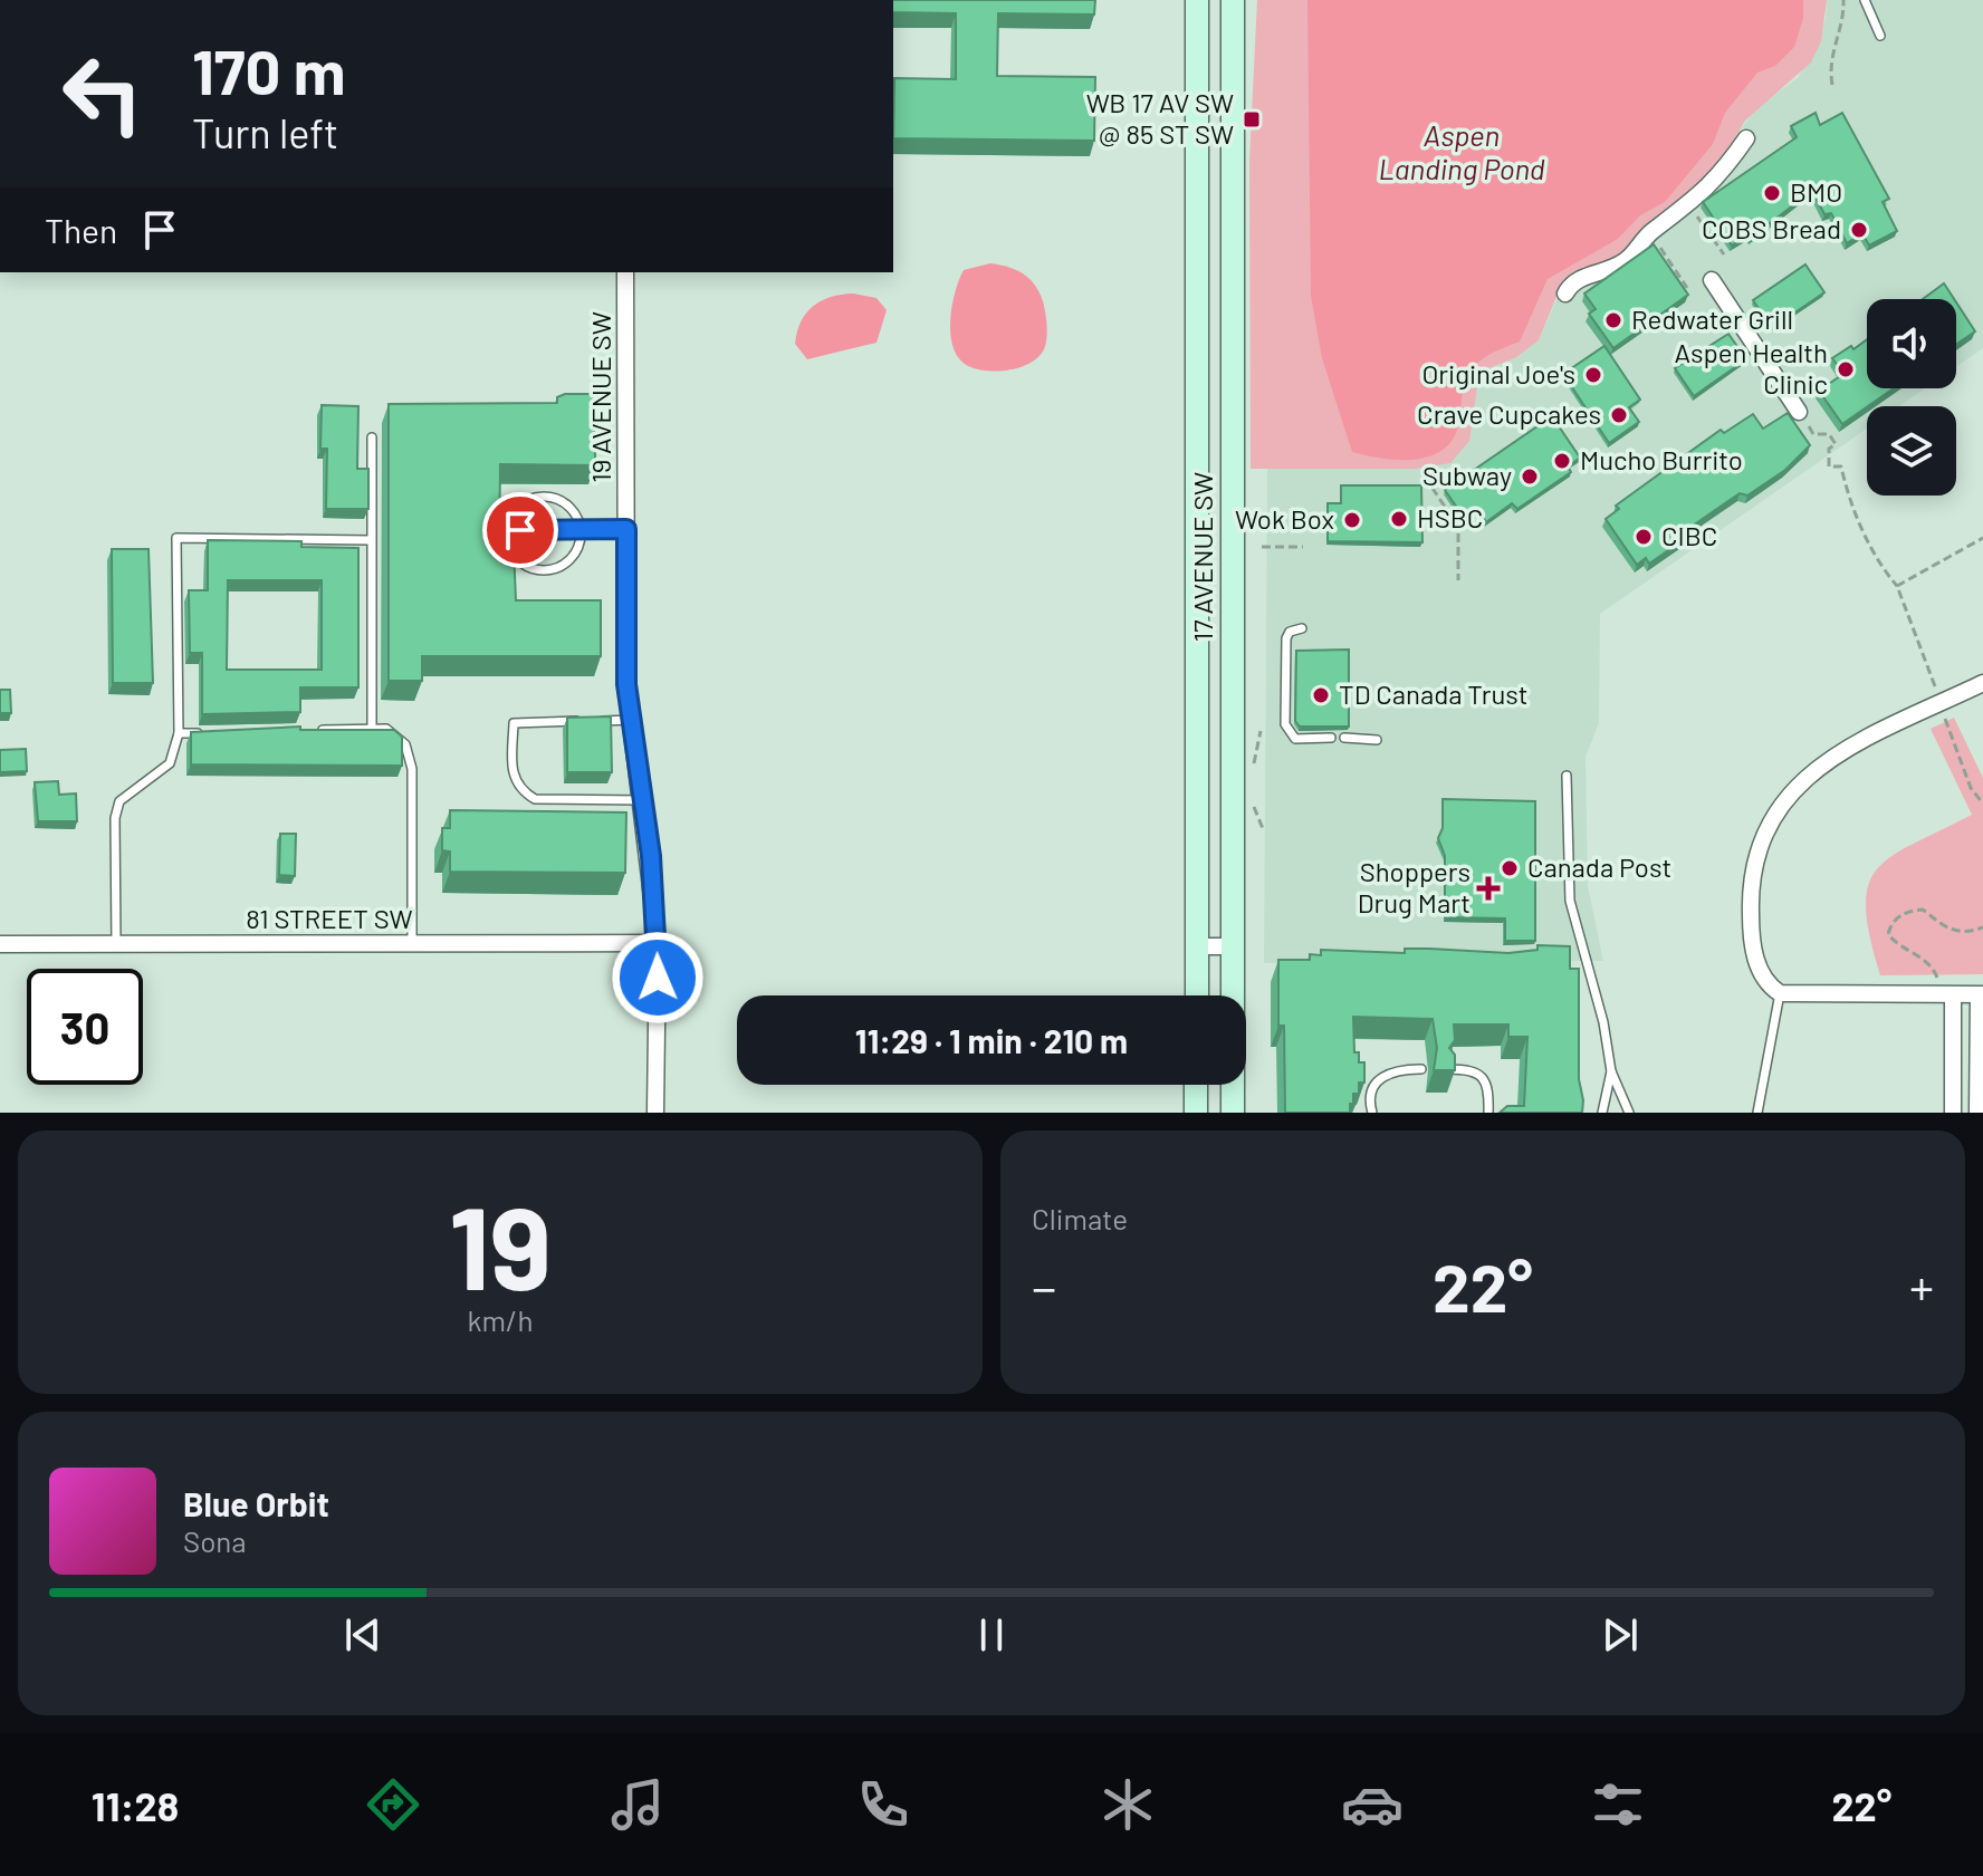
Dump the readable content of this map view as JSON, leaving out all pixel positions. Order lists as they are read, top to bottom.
{
  "streets": {
    "main road": ["17 AVENUE SW"],
    "street": ["19 AVENUE SW", "81 STREET SW"]
  },
  "crossings": [
    ["19 AVENUE SW", "81 STREET SW"]
  ],
  "water": ["Aspen Landing Pond"],
  "places": {
    "transit": ["WB 17 AV SW @ 85 ST SW"],
    "other": [
      "BMO",
      "COBS Bread",
      "Redwater Grill",
      "Aspen Health Clinic",
      "Original Joe's",
      "Crave Cupcakes",
      "Mucho Burrito",
      "Subway",
      "HSBC",
      "Wok Box",
      "CIBC",
      "TD Canada Trust",
      "Canada Post"
    ],
    "health": ["Shoppers Drug Mart"]
  },
  "page": {
    "turn": ["170 m", "Turn left"],
    "then": "Then",
    "limit": "30",
    "trip": "11:29 · 1 min · 210 m",
    "tile": [
      ["19", "km/h"],
      "Climate"
    ],
    "heat": ["−", "22°", "+"],
    "song": ["Blue Orbit", "Sona"],
    "tabs": ["11:28", "22°"]
  }
}
